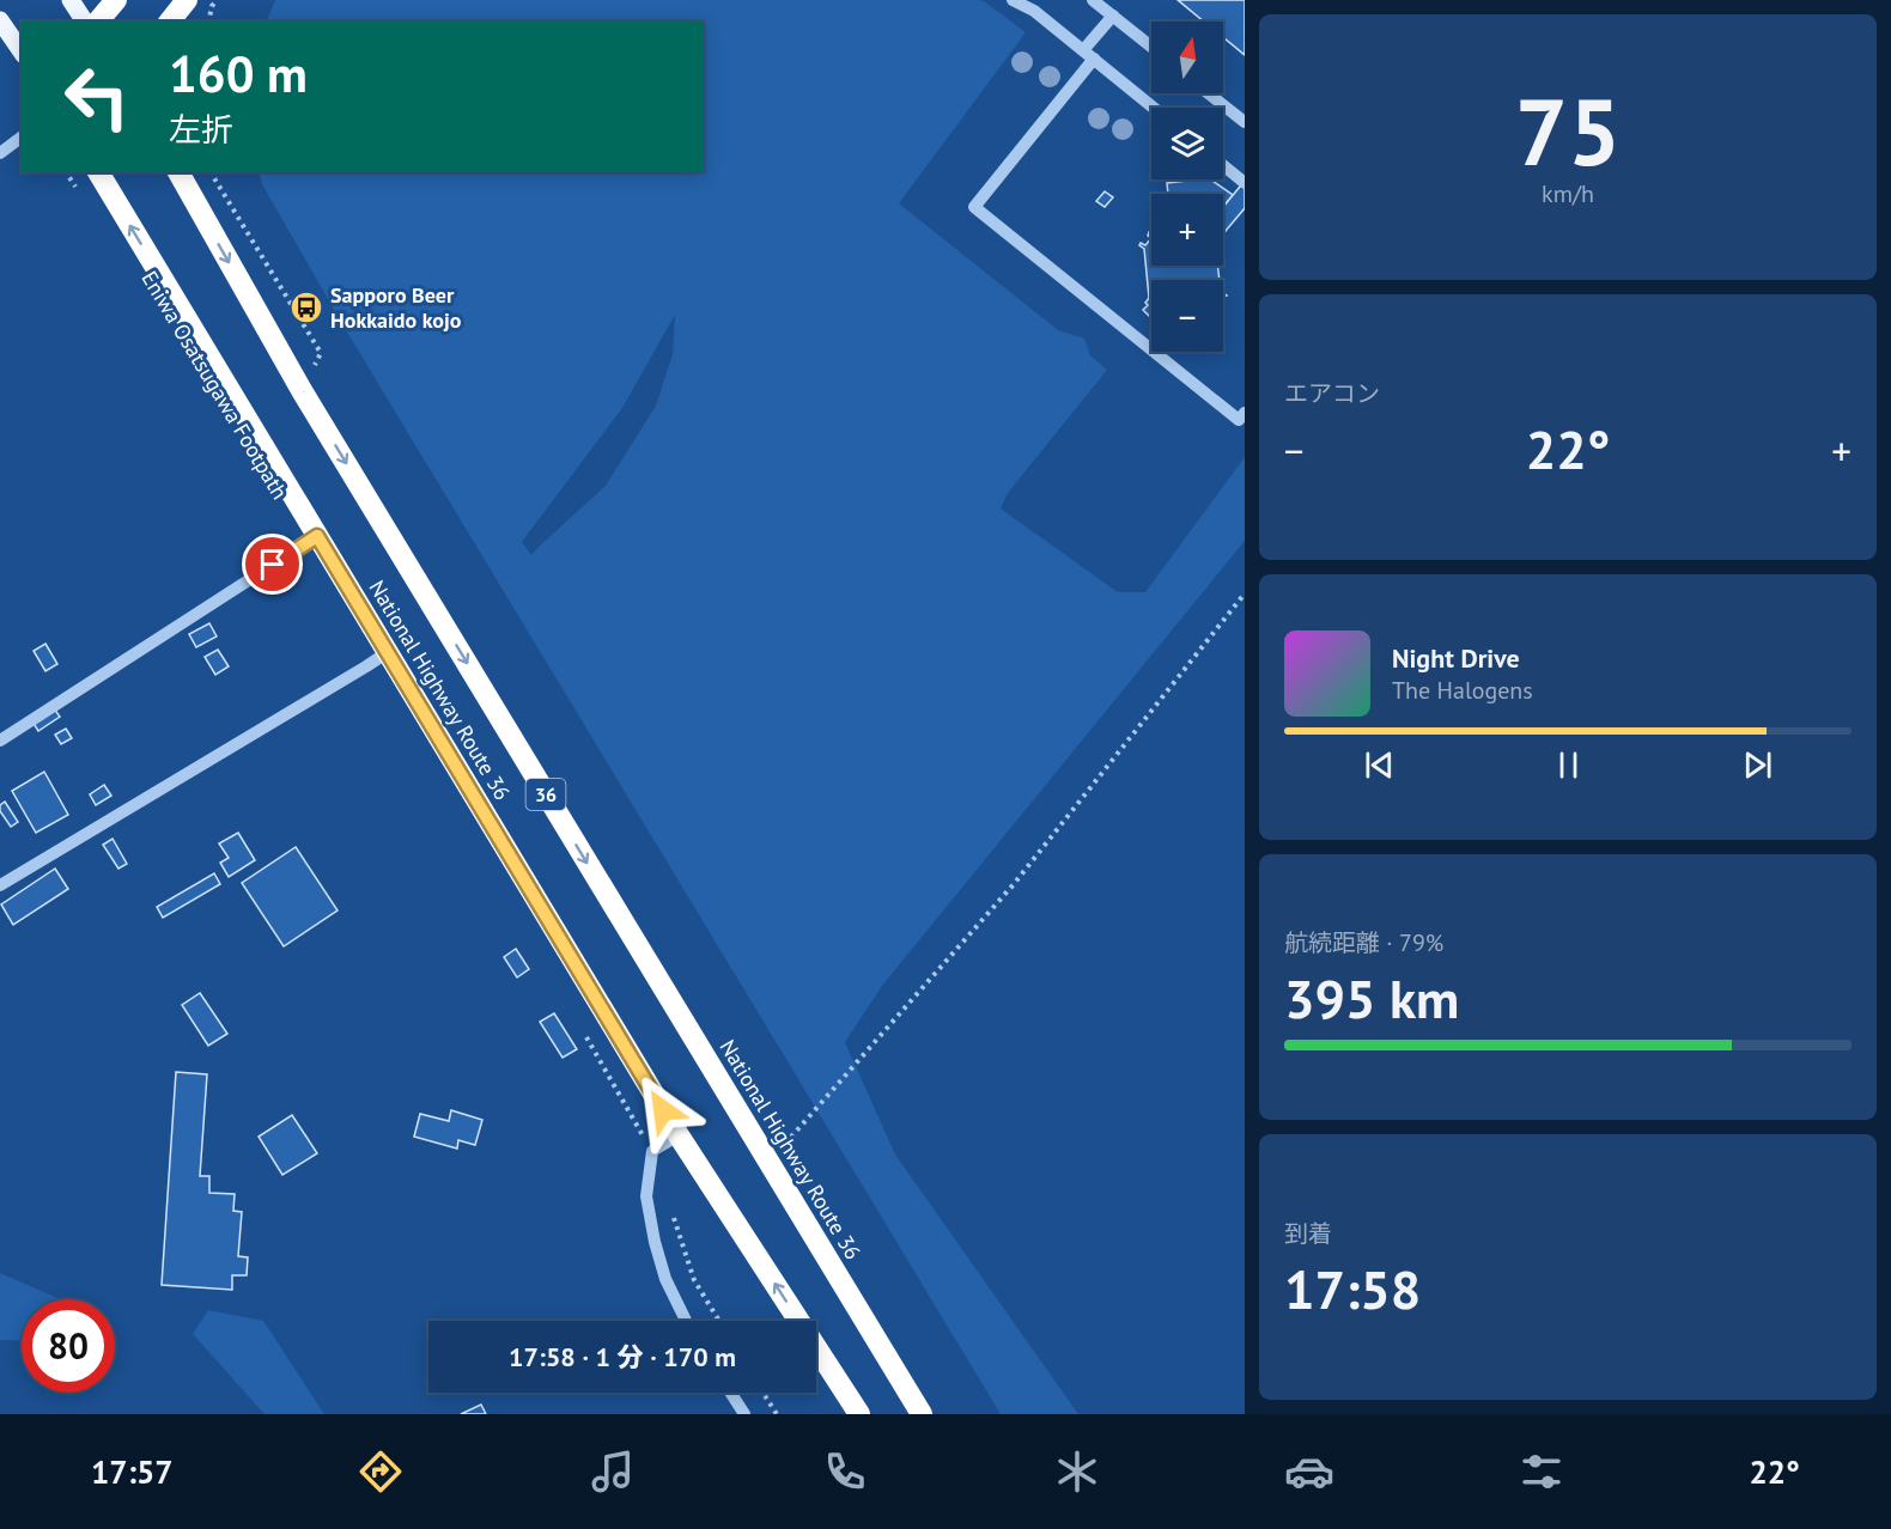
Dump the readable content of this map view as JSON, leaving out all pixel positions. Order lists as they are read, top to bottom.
{
  "streets": {
    "highway": ["National Highway Route 36", "36"]
  },
  "places": {
    "bus stop": ["Sapporo Beer Hokkaido kojo"]
  },
  "north": "top",
  "page": {
    "tile": [
      ["75", "km/h"],
      "エアコン",
      ["航続距離 · 79%", "395 km"],
      ["到着", "17:58"]
    ],
    "map_buttons": ["+", "−"],
    "turn": ["160 m", "左折"],
    "heat": ["−", "22°", "+"],
    "song": ["Night Drive", "The Halogens"],
    "limit": "80",
    "trip": "17:58 · 1 分 · 170 m",
    "tabs": ["17:57", "22°"]
  }
}
